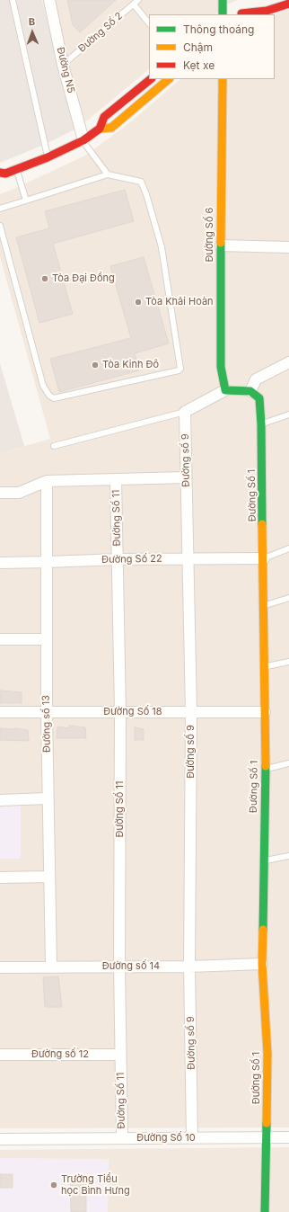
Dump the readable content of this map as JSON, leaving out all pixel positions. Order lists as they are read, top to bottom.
{
  "streets": {
    "street": [
      "Đường N5",
      "Đường Số 6",
      "Đường số 9",
      "Đường Số 1",
      "Đường Số 11",
      "Đường Số 22",
      "Đường Số 18",
      "Đường số 13",
      "Đường số 14",
      "Đường số 12",
      "Đường Số 10"
    ],
    "lane": ["Đường Số 2"]
  },
  "crossings": [
    ["Đường Số 2", "Đường N5"],
    ["Đường số 9", "Đường Số 22"],
    ["Đường số 9", "Đường Số 18"],
    ["Đường số 9", "Đường số 14"],
    ["Đường số 9", "Đường Số 10"],
    ["Đường Số 1", "Đường Số 22"],
    ["Đường Số 1", "Đường Số 18"],
    ["Đường Số 1", "Đường số 14"],
    ["Đường Số 1", "Đường Số 10"],
    ["Đường Số 11", "Đường Số 22"],
    ["Đường Số 11", "Đường Số 18"],
    ["Đường Số 11", "Đường số 14"],
    ["Đường Số 11", "Đường số 12"],
    ["Đường Số 11", "Đường Số 10"],
    ["Đường Số 22", "Đường số 13"],
    ["Đường Số 18", "Đường số 13"],
    ["Đường số 13", "Đường số 14"]
  ],
  "places": [
    "Tòa Đại Đồng",
    "Tòa Khải Hoàn",
    "Tòa Kinh Đô",
    "Trường Tiểu học Bình Hưng"
  ],
  "legend": ["Thông thoáng", "Chậm", "Kẹt xe"],
  "north": "top"
}
